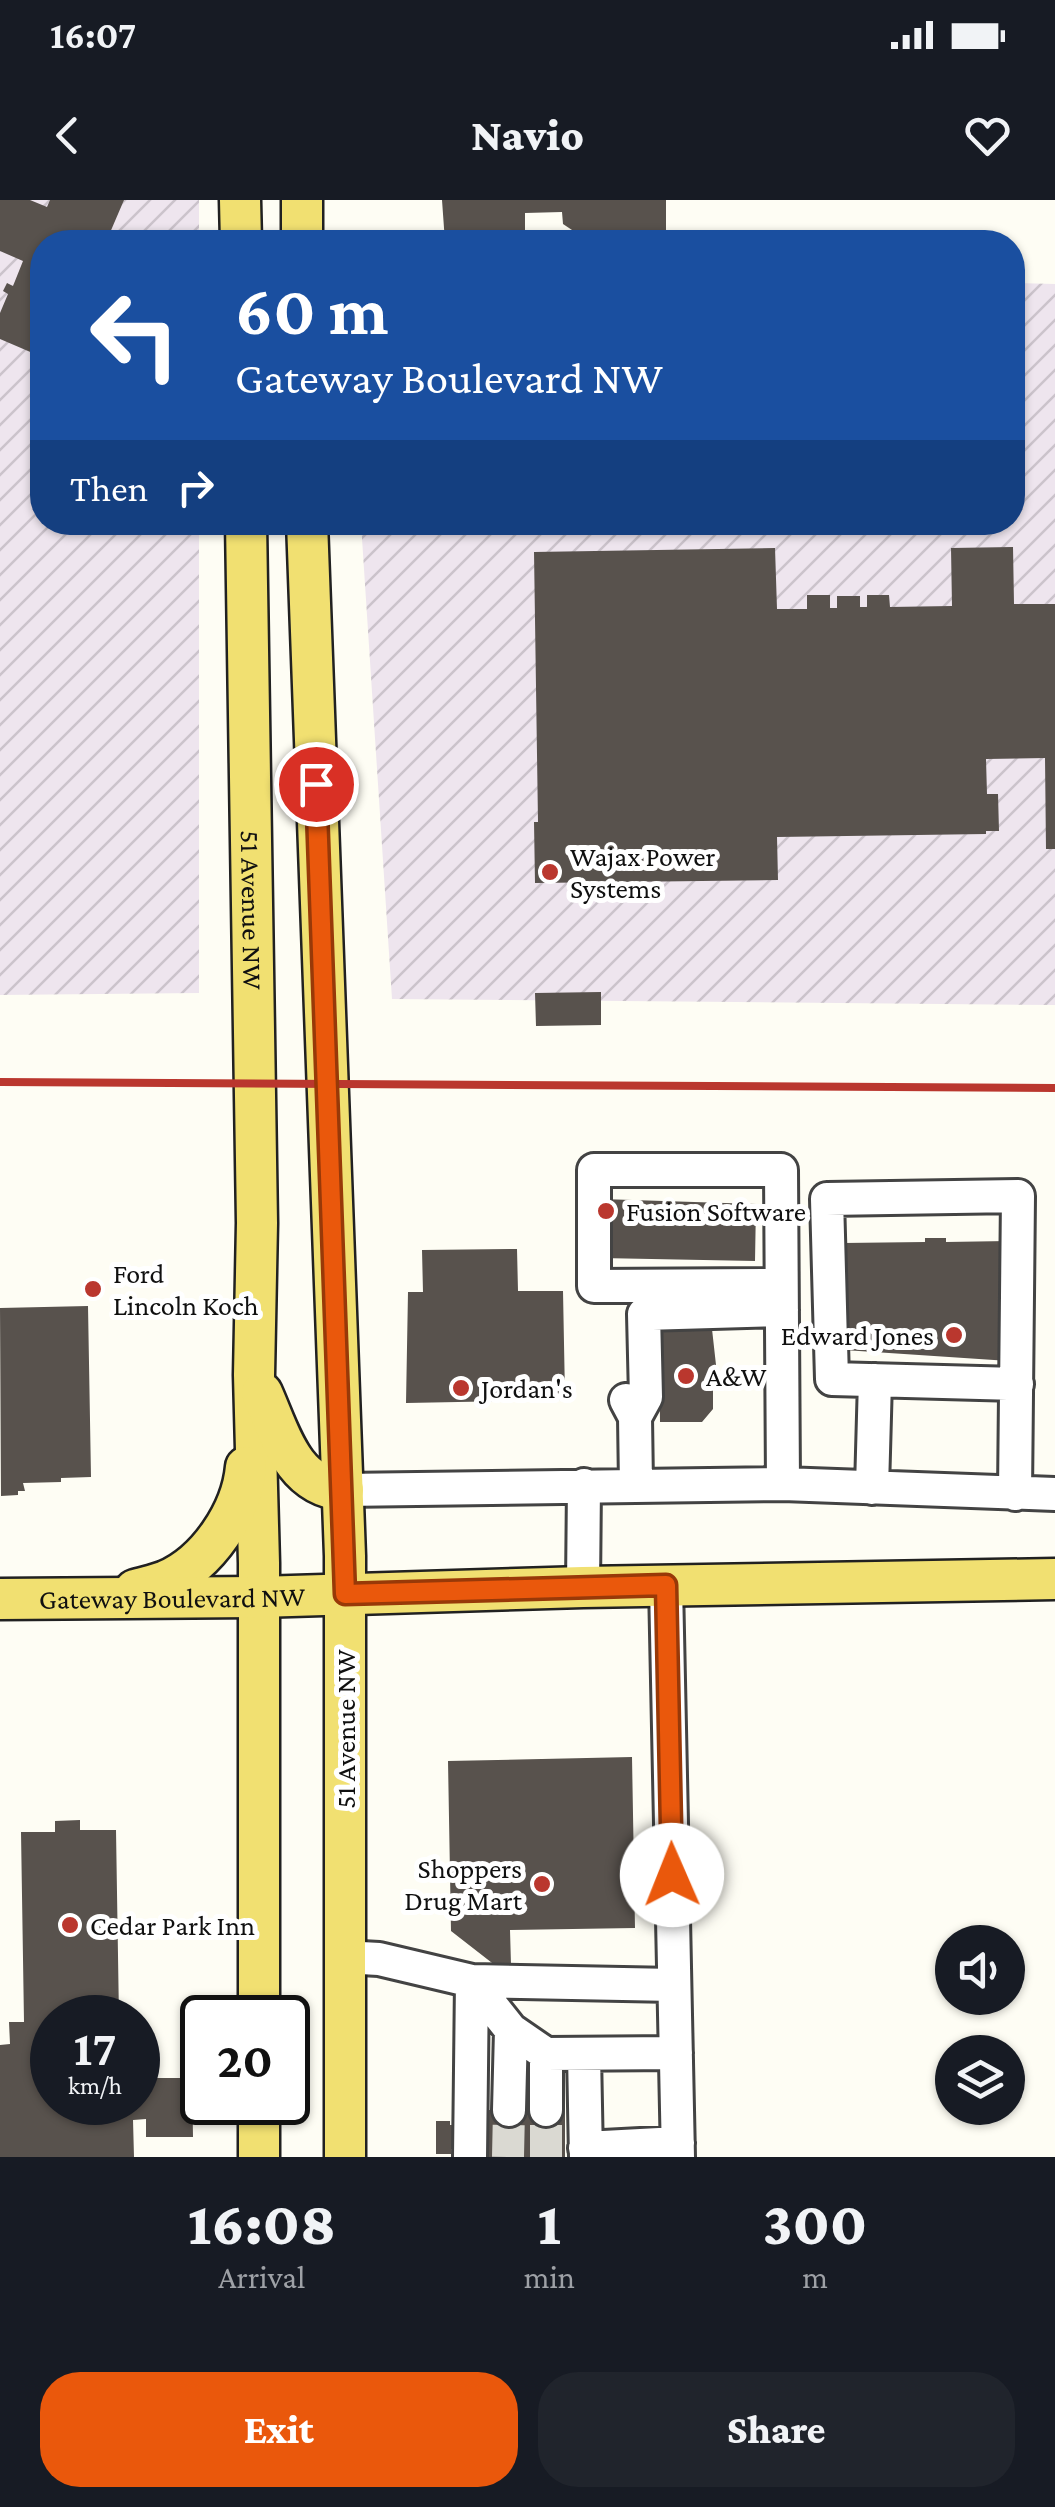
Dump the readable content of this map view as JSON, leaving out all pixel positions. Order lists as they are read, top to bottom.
{
  "streets": {
    "main road": ["51 Avenue NW", "Gateway Boulevard NW"]
  },
  "crossings": [
    ["51 Avenue NW", "Gateway Boulevard NW"]
  ],
  "places": [
    "Wajax Power Systems",
    "Fusion Software",
    "Ford Lincoln Koch",
    "Edward Jones",
    "A&W",
    "Jordan's",
    "Shoppers Drug Mart",
    "Cedar Park Inn"
  ],
  "page": {
    "status": "16:07",
    "header": "Navio",
    "turn": ["60 m", "Gateway Boulevard NW"],
    "then": "Then",
    "speed": "17 km/h",
    "limit": "20",
    "eta": [
      "16:08",
      "Arrival",
      "1",
      "min",
      "300",
      "m"
    ],
    "buttons": ["Exit", "Share"]
  }
}
